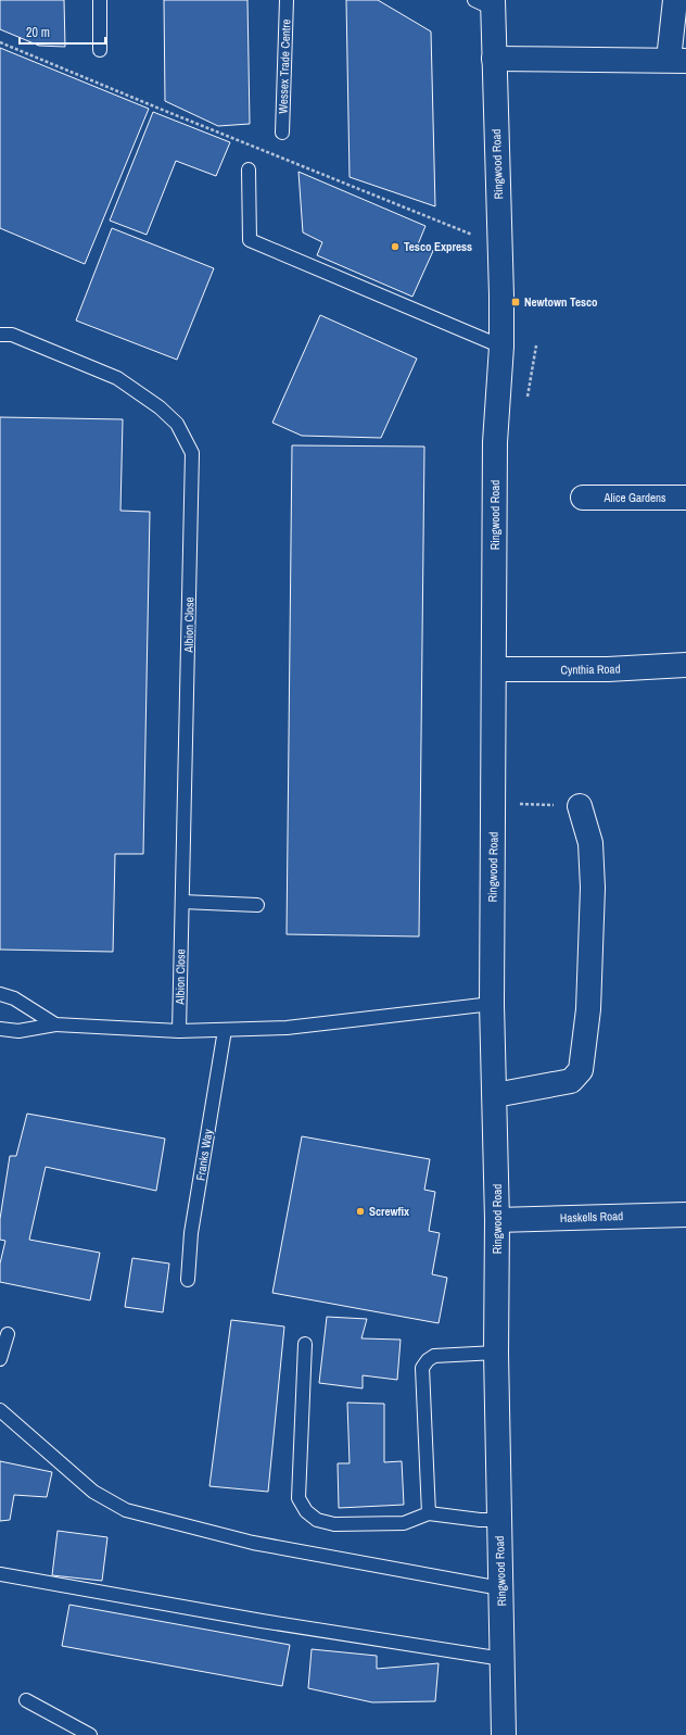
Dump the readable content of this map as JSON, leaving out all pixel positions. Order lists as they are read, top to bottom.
{
  "streets": {
    "main road": [
      "Ringwood Road",
      "Alice Gardens",
      "Cynthia Road",
      "Haskells Road"
    ],
    "lane": ["Wessex Trade Centre", "Albion Close", "Franks Way"]
  },
  "crossings": [
    ["Ringwood Road", "Cynthia Road"],
    ["Ringwood Road", "Haskells Road"]
  ],
  "places": {
    "other": ["Tesco Express", "Screwfix"],
    "transit": ["Newtown Tesco"]
  },
  "scale_bar": "20 m"
}
